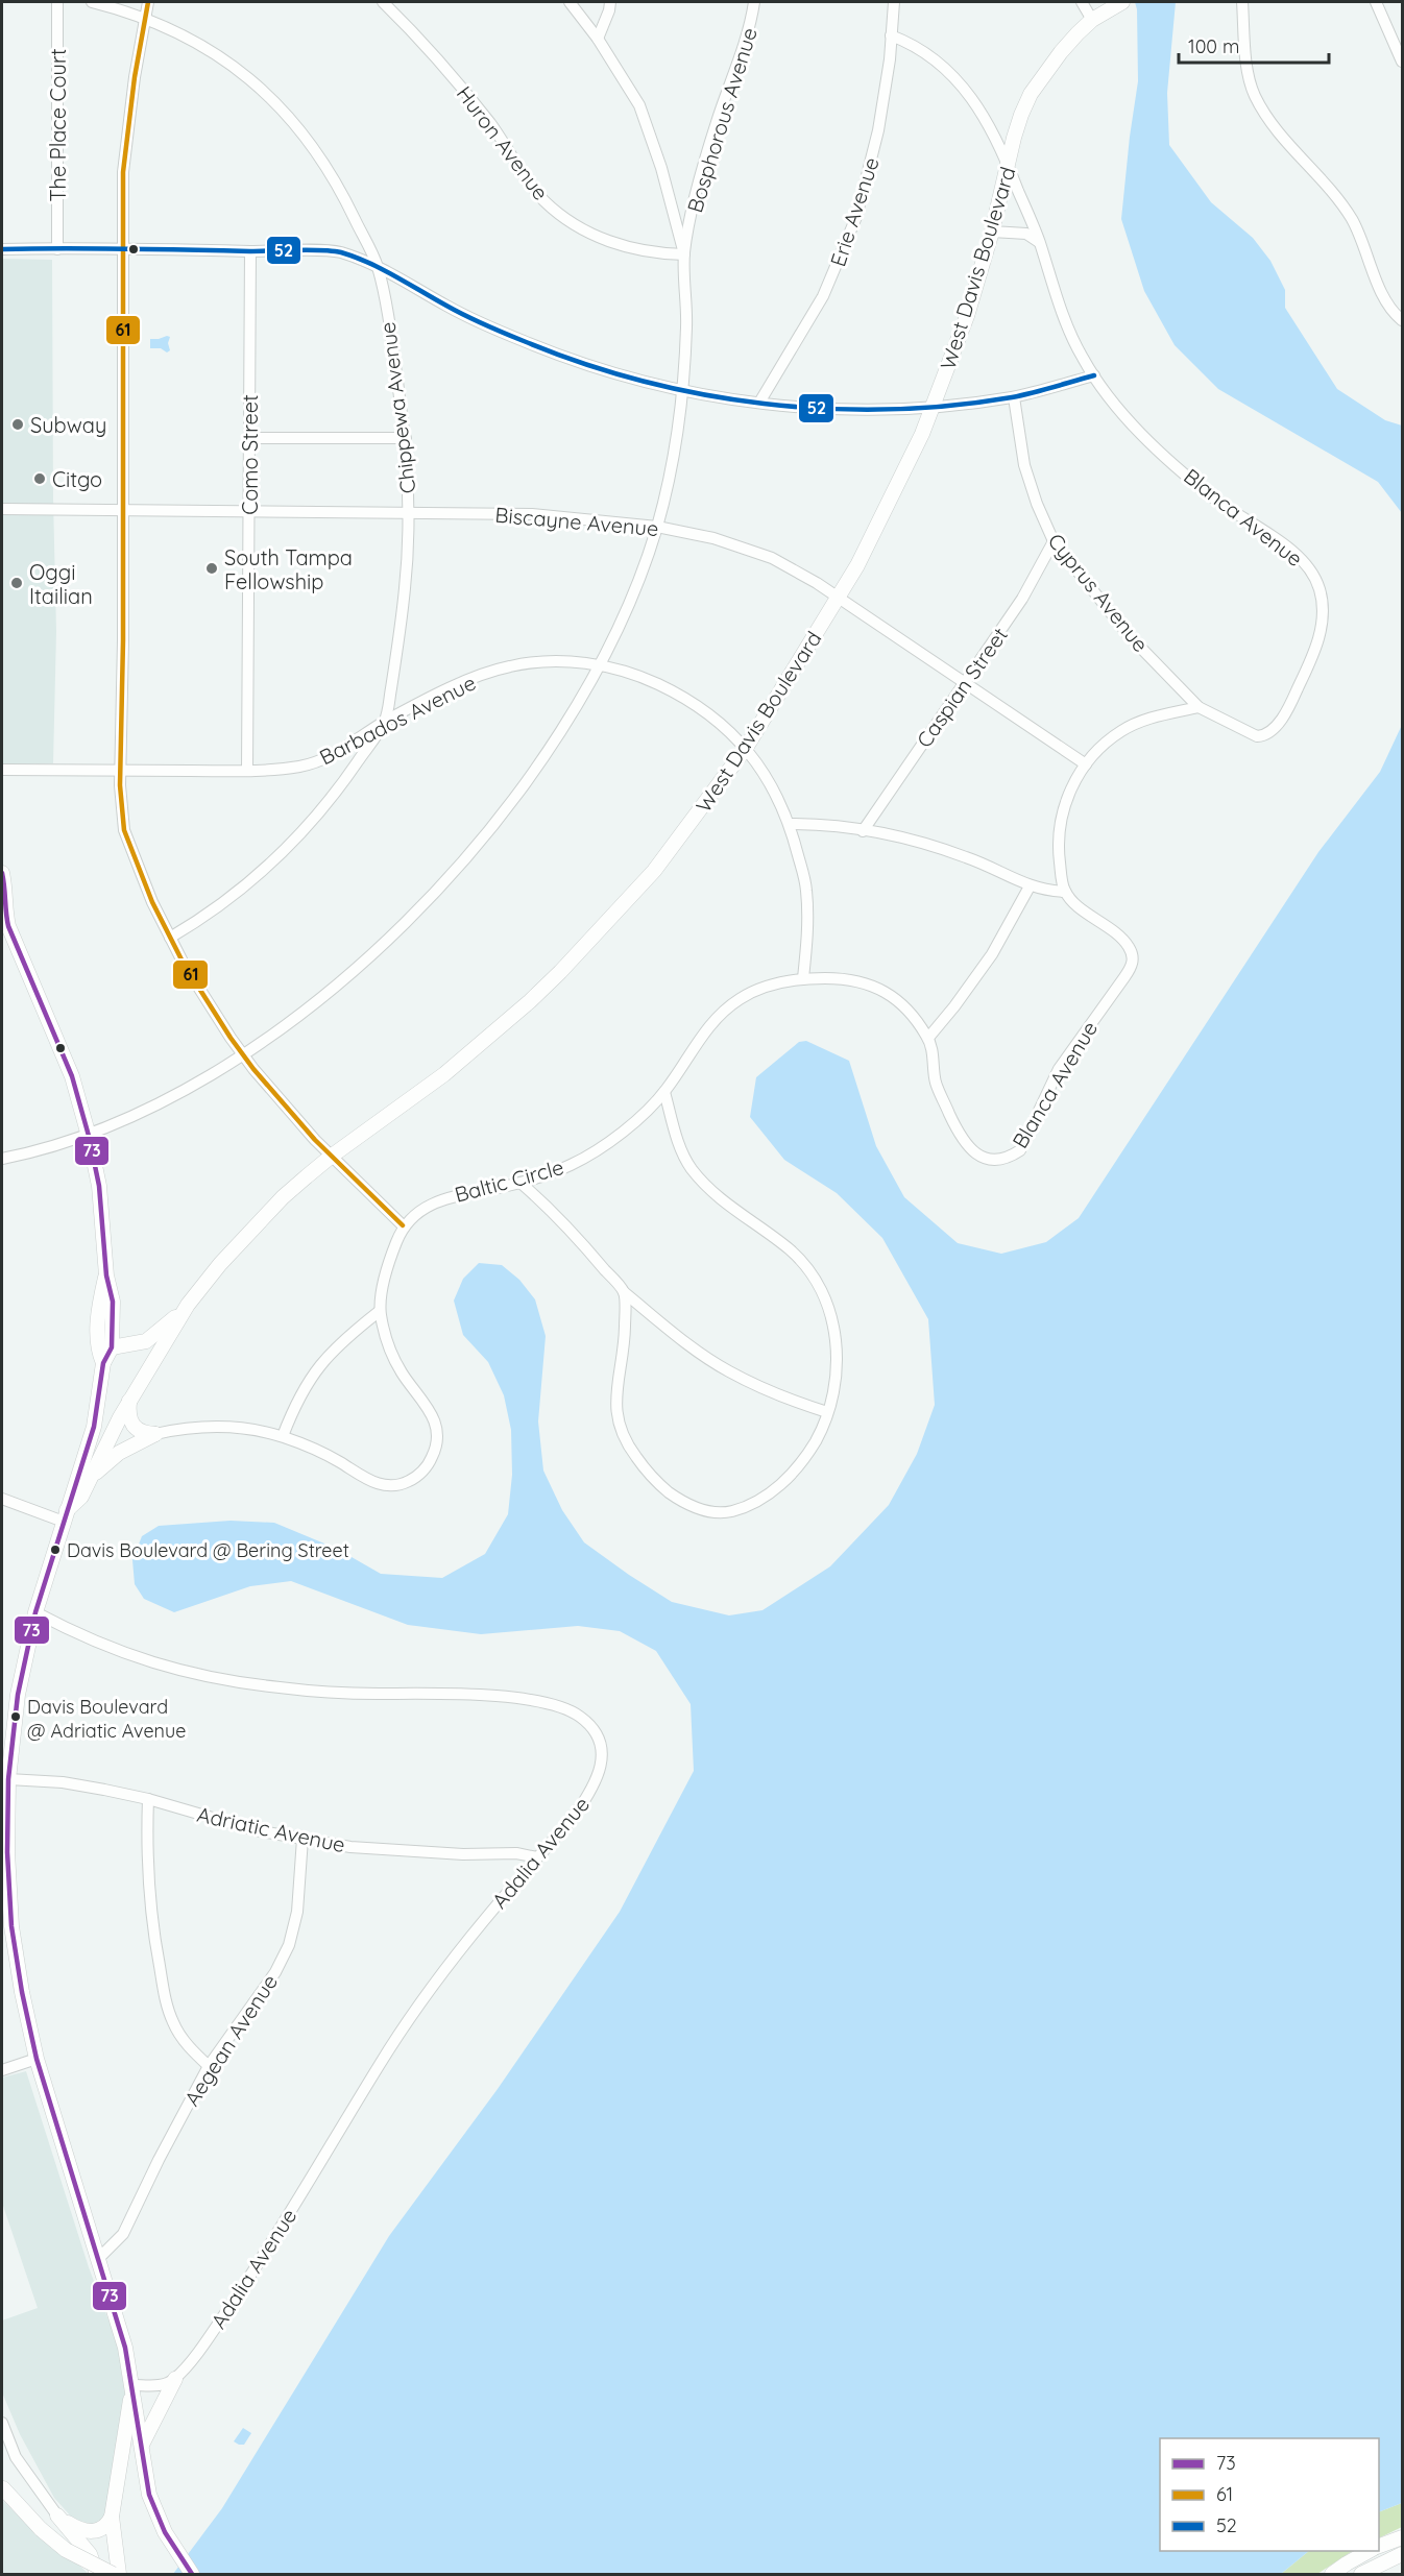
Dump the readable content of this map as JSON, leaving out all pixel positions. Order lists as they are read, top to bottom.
{
  "streets": {
    "street": [
      "Bosphorous Avenue",
      "The Place Court",
      "Huron Avenue",
      "Erie Avenue",
      "West Davis Boulevard",
      "Chippewa Avenue",
      "Como Street",
      "Blanca Avenue",
      "Biscayne Avenue",
      "Cyprus Avenue",
      "Caspian Street",
      "Barbados Avenue",
      "Baltic Circle",
      "Adriatic Avenue",
      "Adalia Avenue",
      "Aegean Avenue"
    ]
  },
  "crossings": [
    ["Bosphorous Avenue", "Huron Avenue"],
    ["Bosphorous Avenue", "Biscayne Avenue"],
    ["Bosphorous Avenue", "Barbados Avenue"],
    ["Erie Avenue", "Blanca Avenue"],
    ["West Davis Boulevard", "Blanca Avenue"],
    ["West Davis Boulevard", "Biscayne Avenue"],
    ["West Davis Boulevard", "Barbados Avenue"],
    ["Chippewa Avenue", "Biscayne Avenue"],
    ["Chippewa Avenue", "Barbados Avenue"],
    ["Como Street", "Biscayne Avenue"],
    ["Como Street", "Barbados Avenue"],
    ["Blanca Avenue", "Cyprus Avenue"],
    ["Blanca Avenue", "Baltic Circle"],
    ["Biscayne Avenue", "Caspian Street"],
    ["Cyprus Avenue", "Caspian Street"],
    ["Barbados Avenue", "Baltic Circle"],
    ["Adriatic Avenue", "Adalia Avenue"],
    ["Adriatic Avenue", "Aegean Avenue"]
  ],
  "places": [
    "Subway",
    "Citgo",
    "South Tampa Fellowship",
    "Oggi Itailian",
    "Davis Boulevard @ Bering Street",
    "Davis Boulevard @ Adriatic Avenue"
  ],
  "lines": ["transit line 61", "transit line 52", "transit line 73"],
  "legend": ["73", "61", "52"],
  "scale_bar": "100 m"
}
